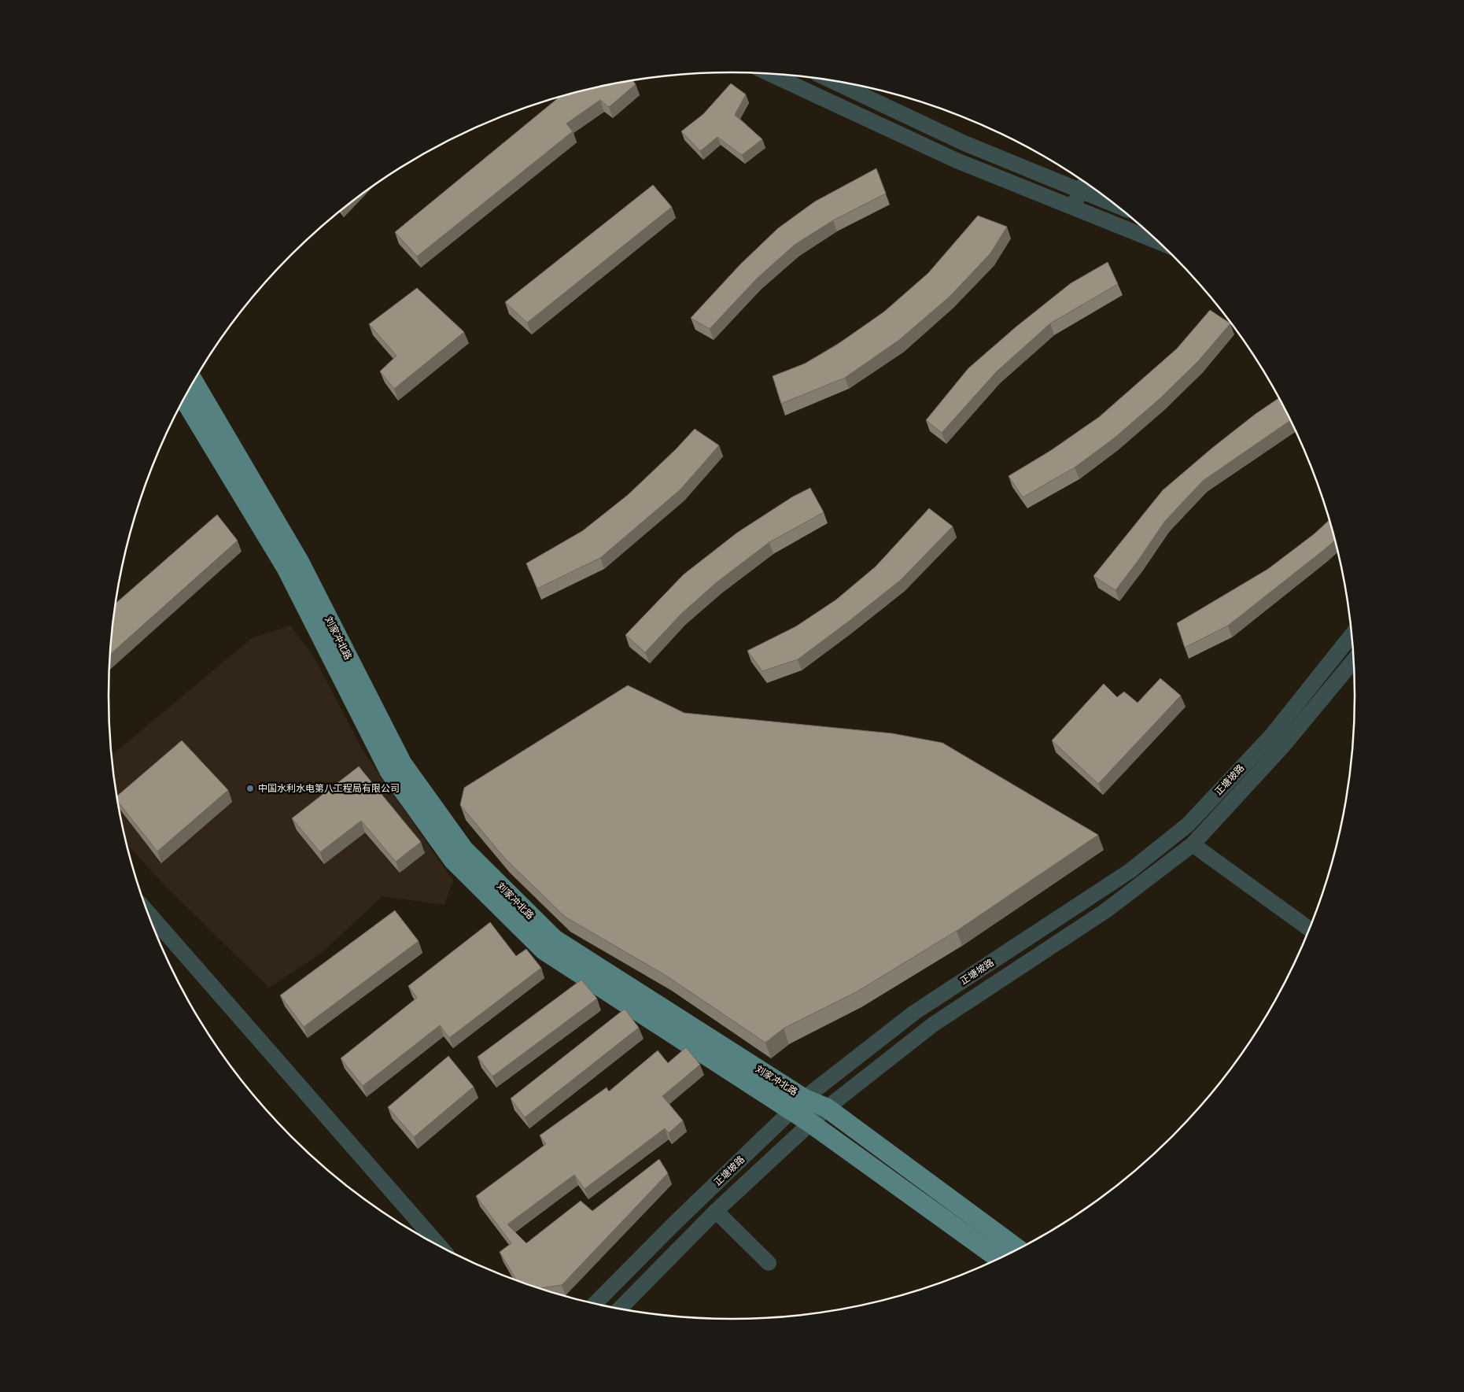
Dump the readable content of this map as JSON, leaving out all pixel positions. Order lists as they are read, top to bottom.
{
  "streets": {
    "main road": ["刘家冲北路"],
    "street": ["正塘坡路"]
  },
  "crossings": [
    ["刘家冲北路", "正塘坡路"]
  ],
  "places": ["中国水利水电第八工程局有限公司"]
}
